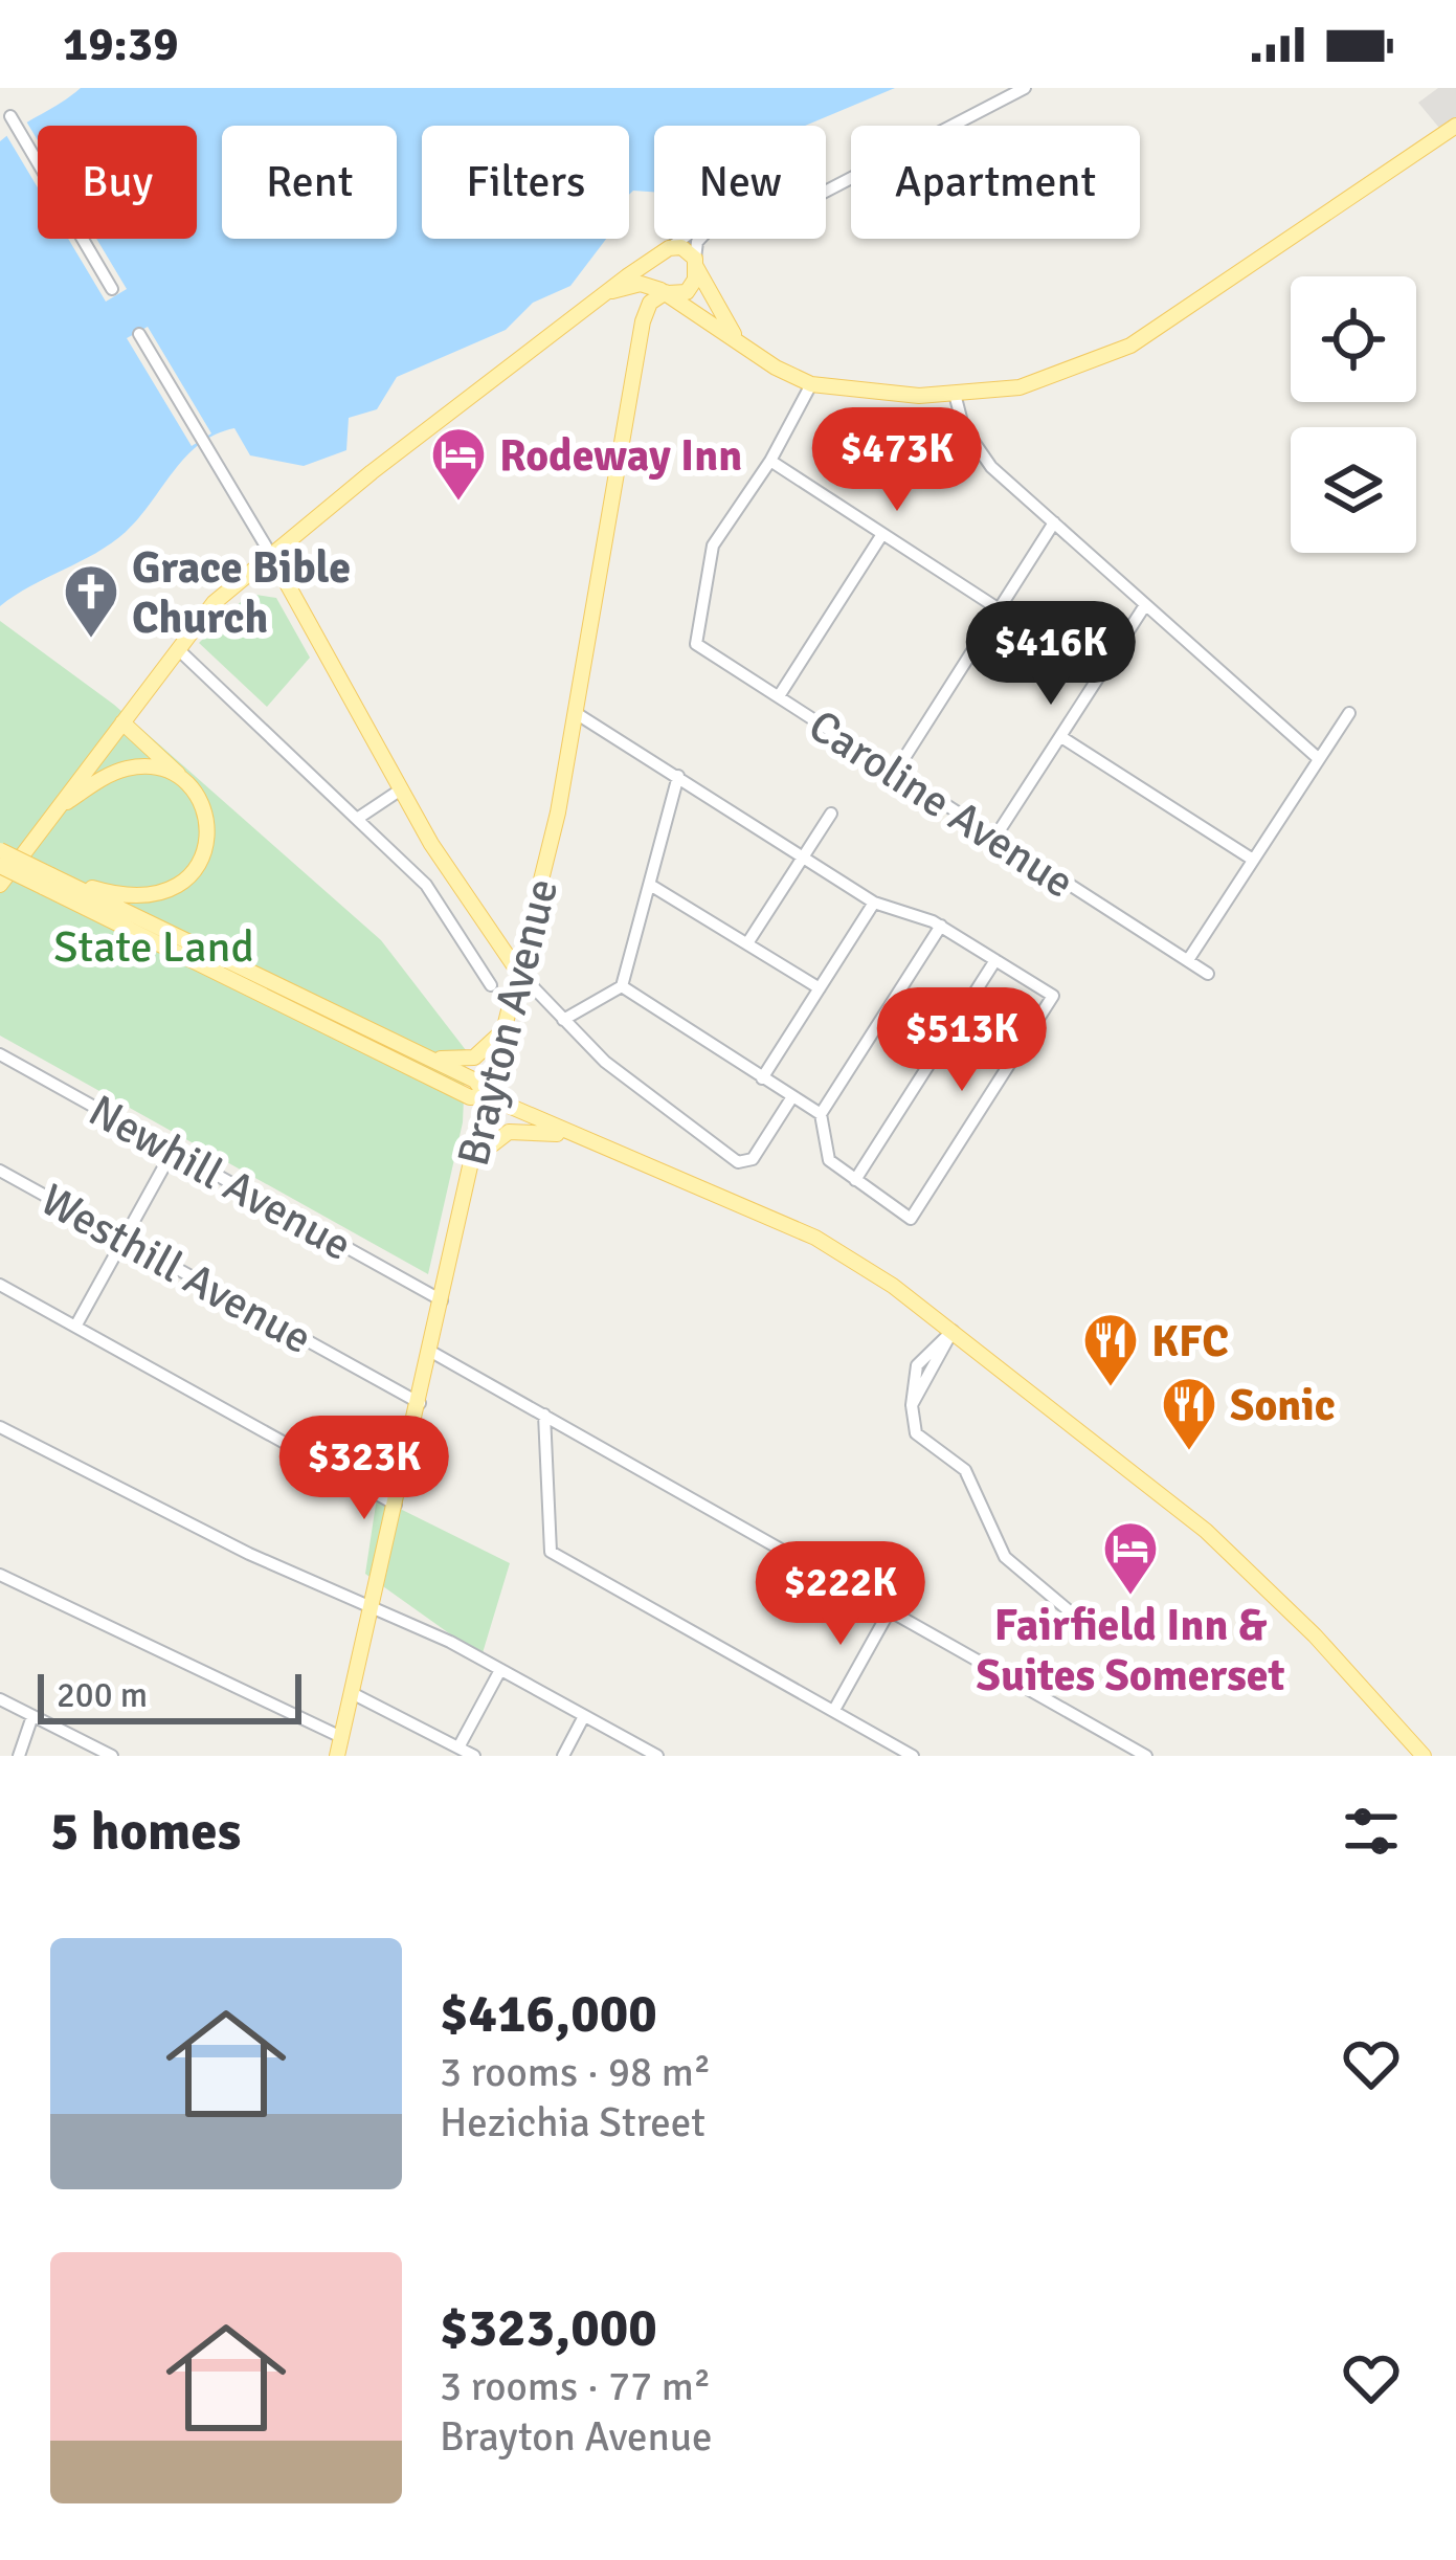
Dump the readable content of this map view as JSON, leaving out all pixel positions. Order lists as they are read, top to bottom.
{
  "streets": {
    "main road": ["Brayton Avenue"],
    "street": ["Caroline Avenue", "Newhill Avenue", "Westhill Avenue"]
  },
  "crossings": [
    ["Brayton Avenue", "Newhill Avenue"],
    ["Brayton Avenue", "Westhill Avenue"]
  ],
  "parks": ["State Land"],
  "places": {
    "hotel": ["Rodeway Inn", "Fairfield Inn & Suites Somerset"],
    "church": ["Grace Bible Church"],
    "restaurant": ["KFC", "Sonic"]
  },
  "scale_bar": "200 m",
  "page": {
    "status": "19:39",
    "chip": [
      "Buy",
      "Rent",
      "Filters",
      "New",
      "Apartment"
    ],
    "price": [
      "$473K",
      "$416K",
      "$513K",
      "$323K",
      "$222K"
    ],
    "scale": "200 m",
    "heading": "5 homes",
    "list": [
      {
        "name": "$416,000",
        "note": "3 rooms · 98 m² · Hezichia Street"
      },
      {
        "name": "$323,000",
        "note": "3 rooms · 77 m² · Brayton Avenue"
      }
    ]
  }
}
